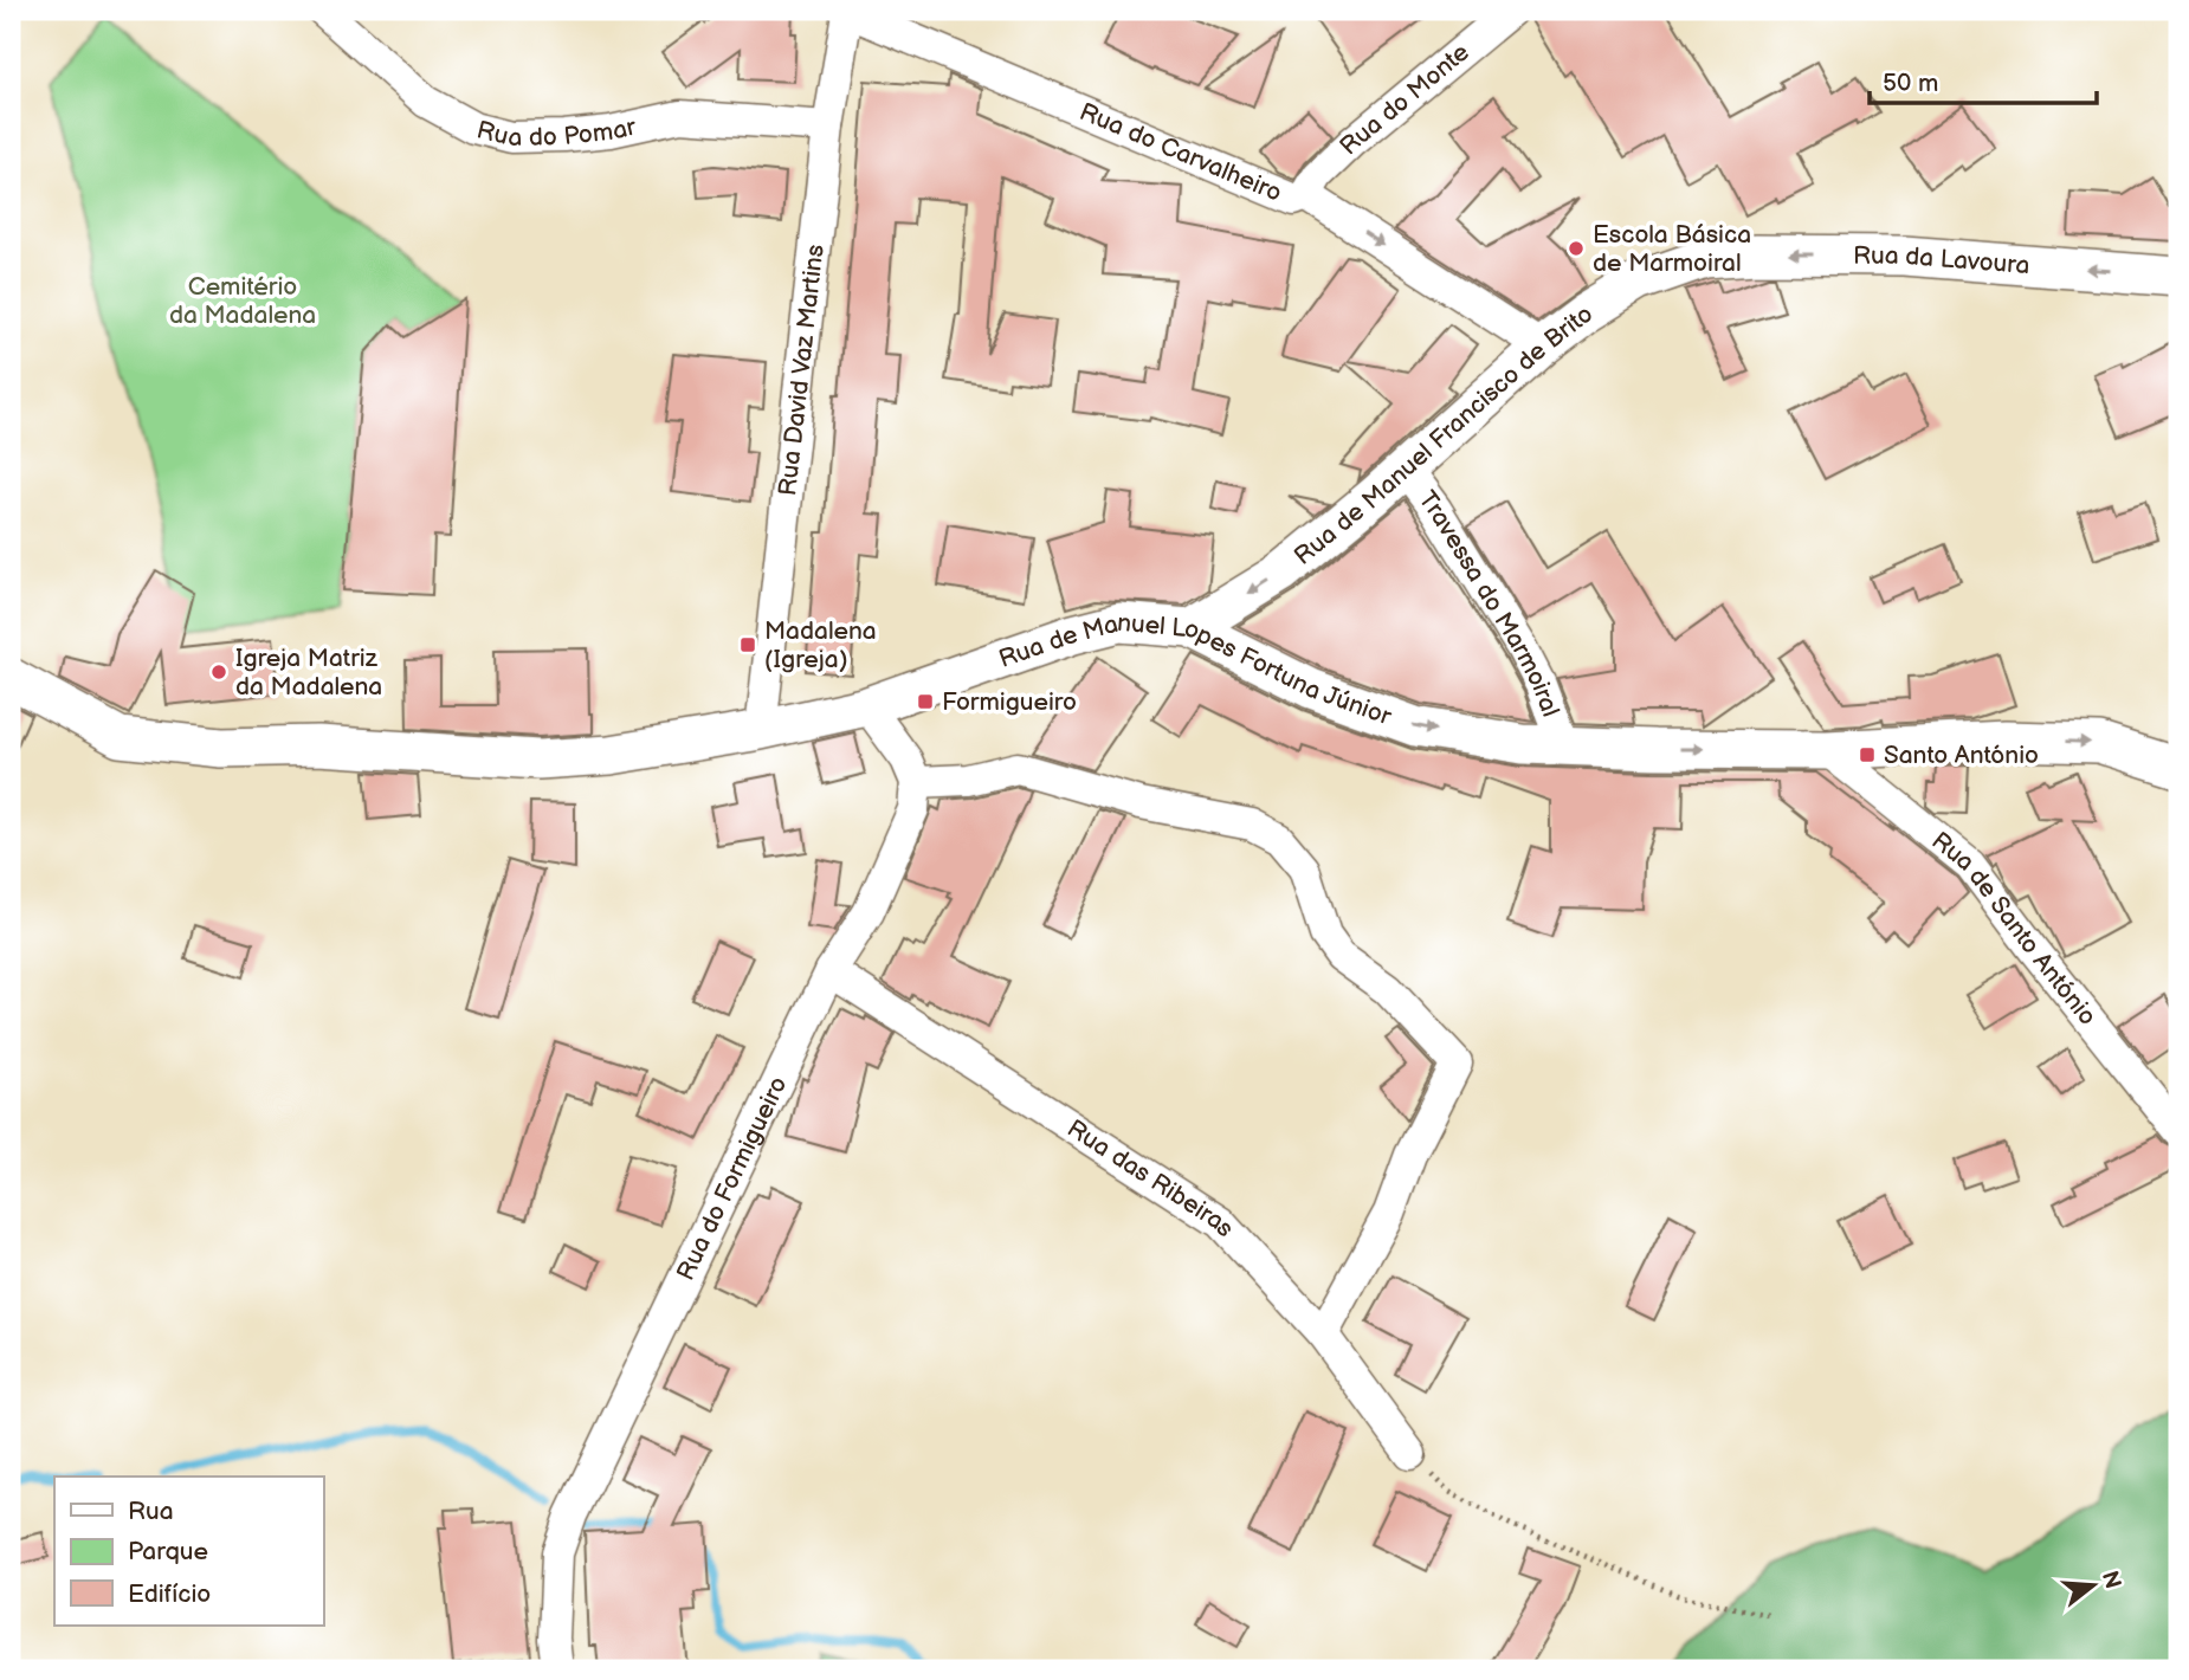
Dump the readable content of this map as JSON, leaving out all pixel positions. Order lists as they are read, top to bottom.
{
  "streets": {
    "street": [
      "Rua do Monte",
      "Rua do Pomar",
      "Rua do Carvalheiro",
      "Rua da Lavoura",
      "Rua David Vaz Martins",
      "Rua de Manuel Francisco de Brito",
      "Travessa do Marmoiral",
      "Rua de Manuel Lopes Fortuna Júnior",
      "Rua de Santo António",
      "Rua do Formigueiro",
      "Rua das Ribeiras"
    ]
  },
  "crossings": [
    ["Rua do Monte", "Rua do Carvalheiro"],
    ["Rua do Pomar", "Rua David Vaz Martins"],
    ["Rua do Carvalheiro", "Rua David Vaz Martins"],
    ["Rua do Carvalheiro", "Rua de Manuel Francisco de Brito"],
    ["Rua da Lavoura", "Rua de Manuel Francisco de Brito"],
    ["Rua David Vaz Martins", "Rua de Manuel Lopes Fortuna Júnior"],
    ["Rua de Manuel Francisco de Brito", "Travessa do Marmoiral"],
    ["Rua de Manuel Francisco de Brito", "Rua de Manuel Lopes Fortuna Júnior"],
    ["Travessa do Marmoiral", "Rua de Manuel Lopes Fortuna Júnior"],
    ["Rua de Manuel Lopes Fortuna Júnior", "Rua de Santo António"],
    ["Rua do Formigueiro", "Rua das Ribeiras"]
  ],
  "one_way": [
    "Rua do Carvalheiro",
    "Rua da Lavoura",
    "Rua de Manuel Francisco de Brito",
    "Rua de Manuel Lopes Fortuna Júnior"
  ],
  "parks": ["Cemitério da Madalena"],
  "places": {
    "other": ["Escola Básica de Marmoiral", "Igreja Matriz da Madalena"],
    "transit": ["Madalena (Igreja)", "Formigueiro", "Santo António"]
  },
  "legend": ["Rua", "Parque", "Edifício"],
  "scale_bar": "50 m",
  "north": "right"
}
